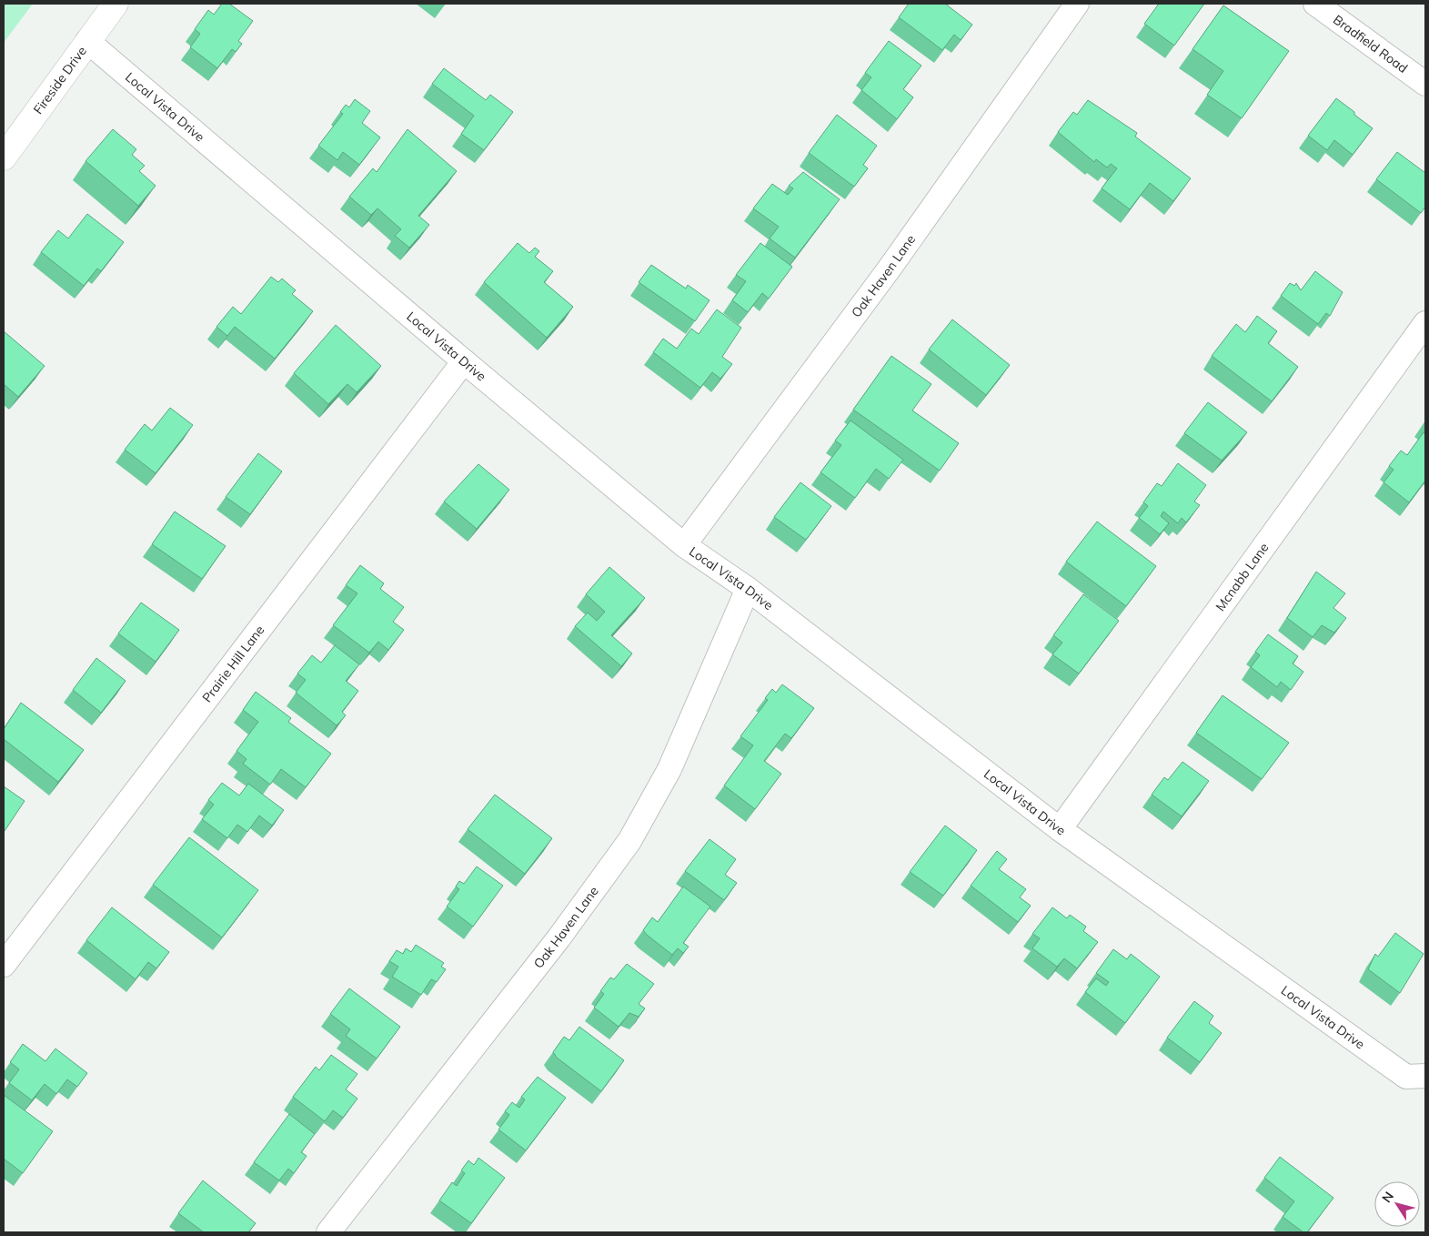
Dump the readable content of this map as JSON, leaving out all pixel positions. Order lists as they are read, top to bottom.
{
  "streets": {
    "street": [
      "Bradfield Road",
      "Fireside Drive",
      "Local Vista Drive",
      "Oak Haven Lane",
      "Mcnabb Lane",
      "Prairie Hill Lane"
    ]
  },
  "crossings": [
    ["Fireside Drive", "Local Vista Drive"],
    ["Local Vista Drive", "Oak Haven Lane"],
    ["Local Vista Drive", "Mcnabb Lane"],
    ["Local Vista Drive", "Prairie Hill Lane"]
  ],
  "north": "top left"
}
